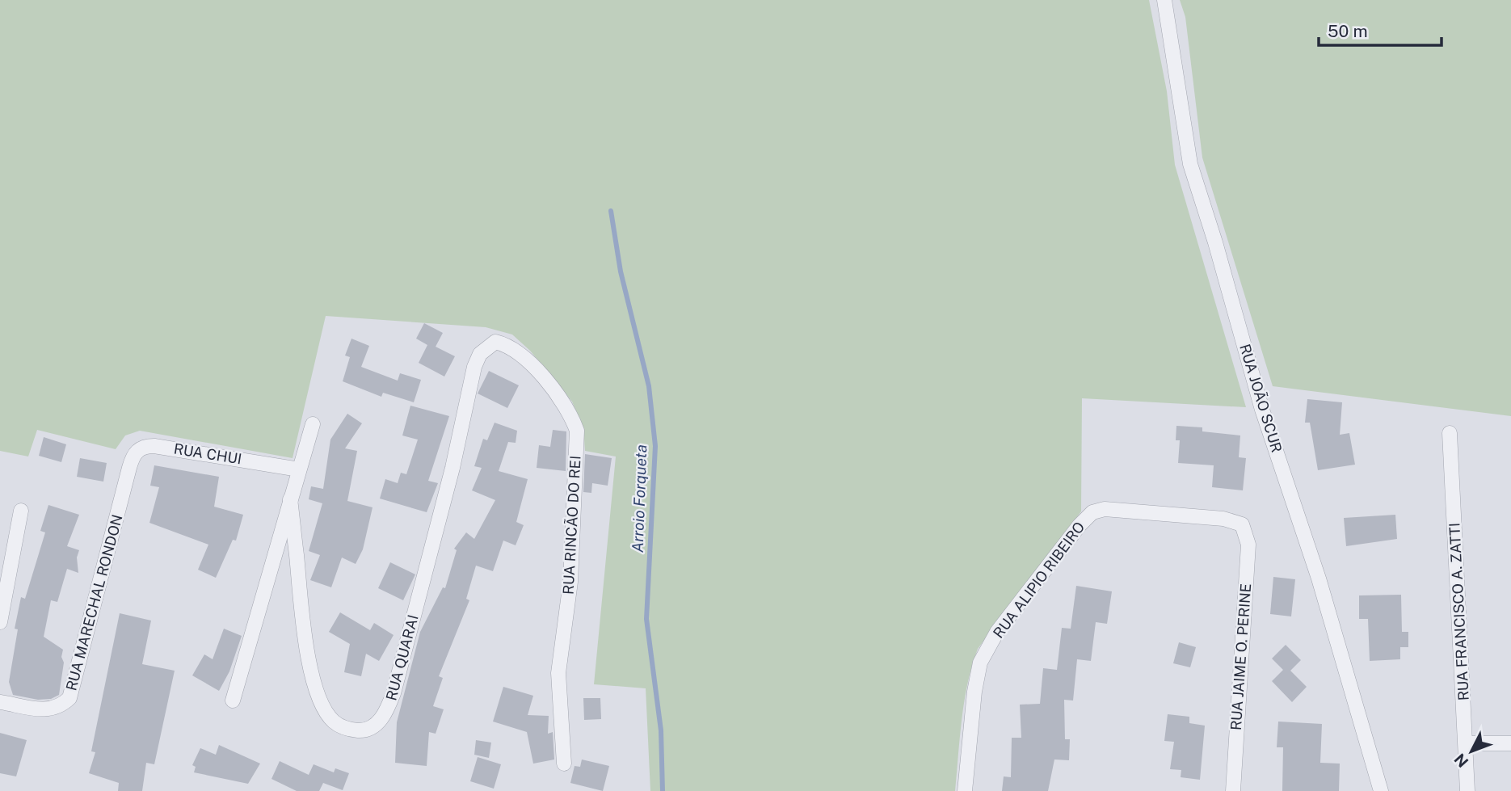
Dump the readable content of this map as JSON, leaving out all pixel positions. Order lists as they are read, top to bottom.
{
  "streets": {
    "street": [
      "RUA JOÃO SCUR",
      "RUA CHUI",
      "RUA RINCÃO DO REI",
      "RUA ALIPIO RIBEIRO",
      "RUA MARECHAL RONDON",
      "RUA FRANCISCO A. ZATTI",
      "RUA JAIME O. PERINE",
      "RUA QUARAI"
    ]
  },
  "crossings": [
    ["RUA CHUI", "RUA MARECHAL RONDON"],
    ["RUA RINCÃO DO REI", "RUA QUARAI"],
    ["RUA ALIPIO RIBEIRO", "RUA JAIME O. PERINE"]
  ],
  "water": ["Arroio Forqueta"],
  "scale_bar": "50 m",
  "north": "bottom left"
}
